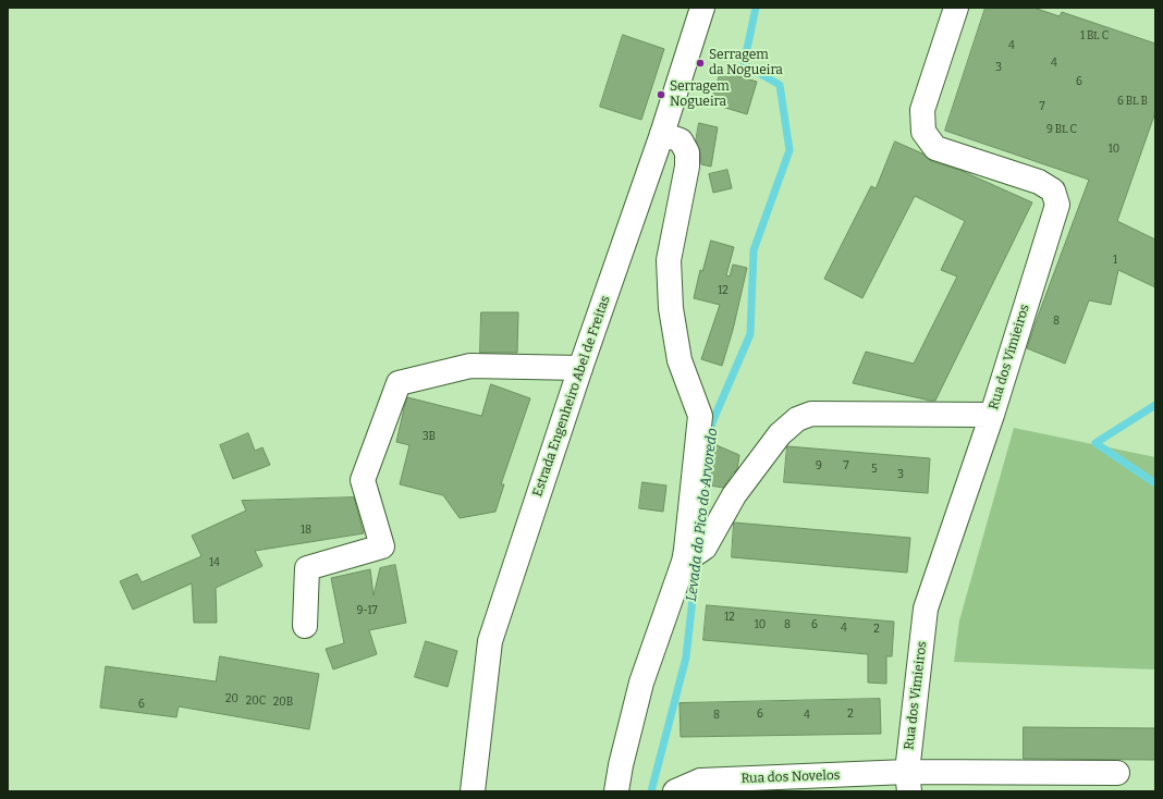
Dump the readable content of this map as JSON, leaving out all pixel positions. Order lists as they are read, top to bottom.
{
  "streets": {
    "street": ["Rua dos Vimieiros", "Estrada Engenheiro Abel de Freitas", "Rua dos Novelos"]
  },
  "crossings": [
    ["Rua dos Vimieiros", "Rua dos Novelos"]
  ],
  "water": ["Levada do Pico do Arvoredo"],
  "places": ["Serragem da Nogueira", "Serragem Nogueira"],
  "house_numbers": [
    "1 BL C",
    "4",
    "4",
    "3",
    "6",
    "6 BL B",
    "7",
    "9 BL C",
    "10",
    "1",
    "12",
    "8",
    "3B",
    "9",
    "7",
    "5",
    "3",
    "18",
    "14",
    "9-17",
    "12",
    "10",
    "8",
    "6",
    "4",
    "2",
    "20",
    "20C",
    "20B",
    "6",
    "6",
    "2",
    "8",
    "4"
  ]
}
